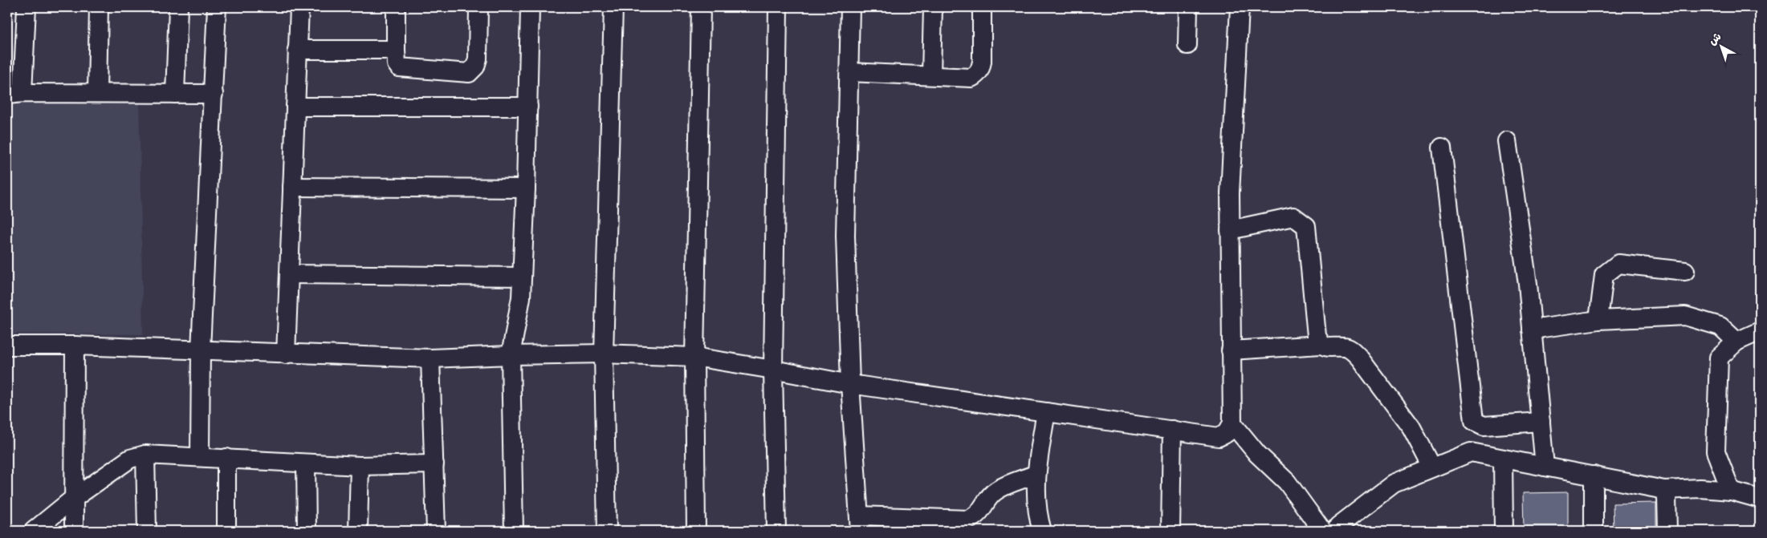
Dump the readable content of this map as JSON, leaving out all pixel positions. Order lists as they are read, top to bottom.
{
  "north": "top left"
}
